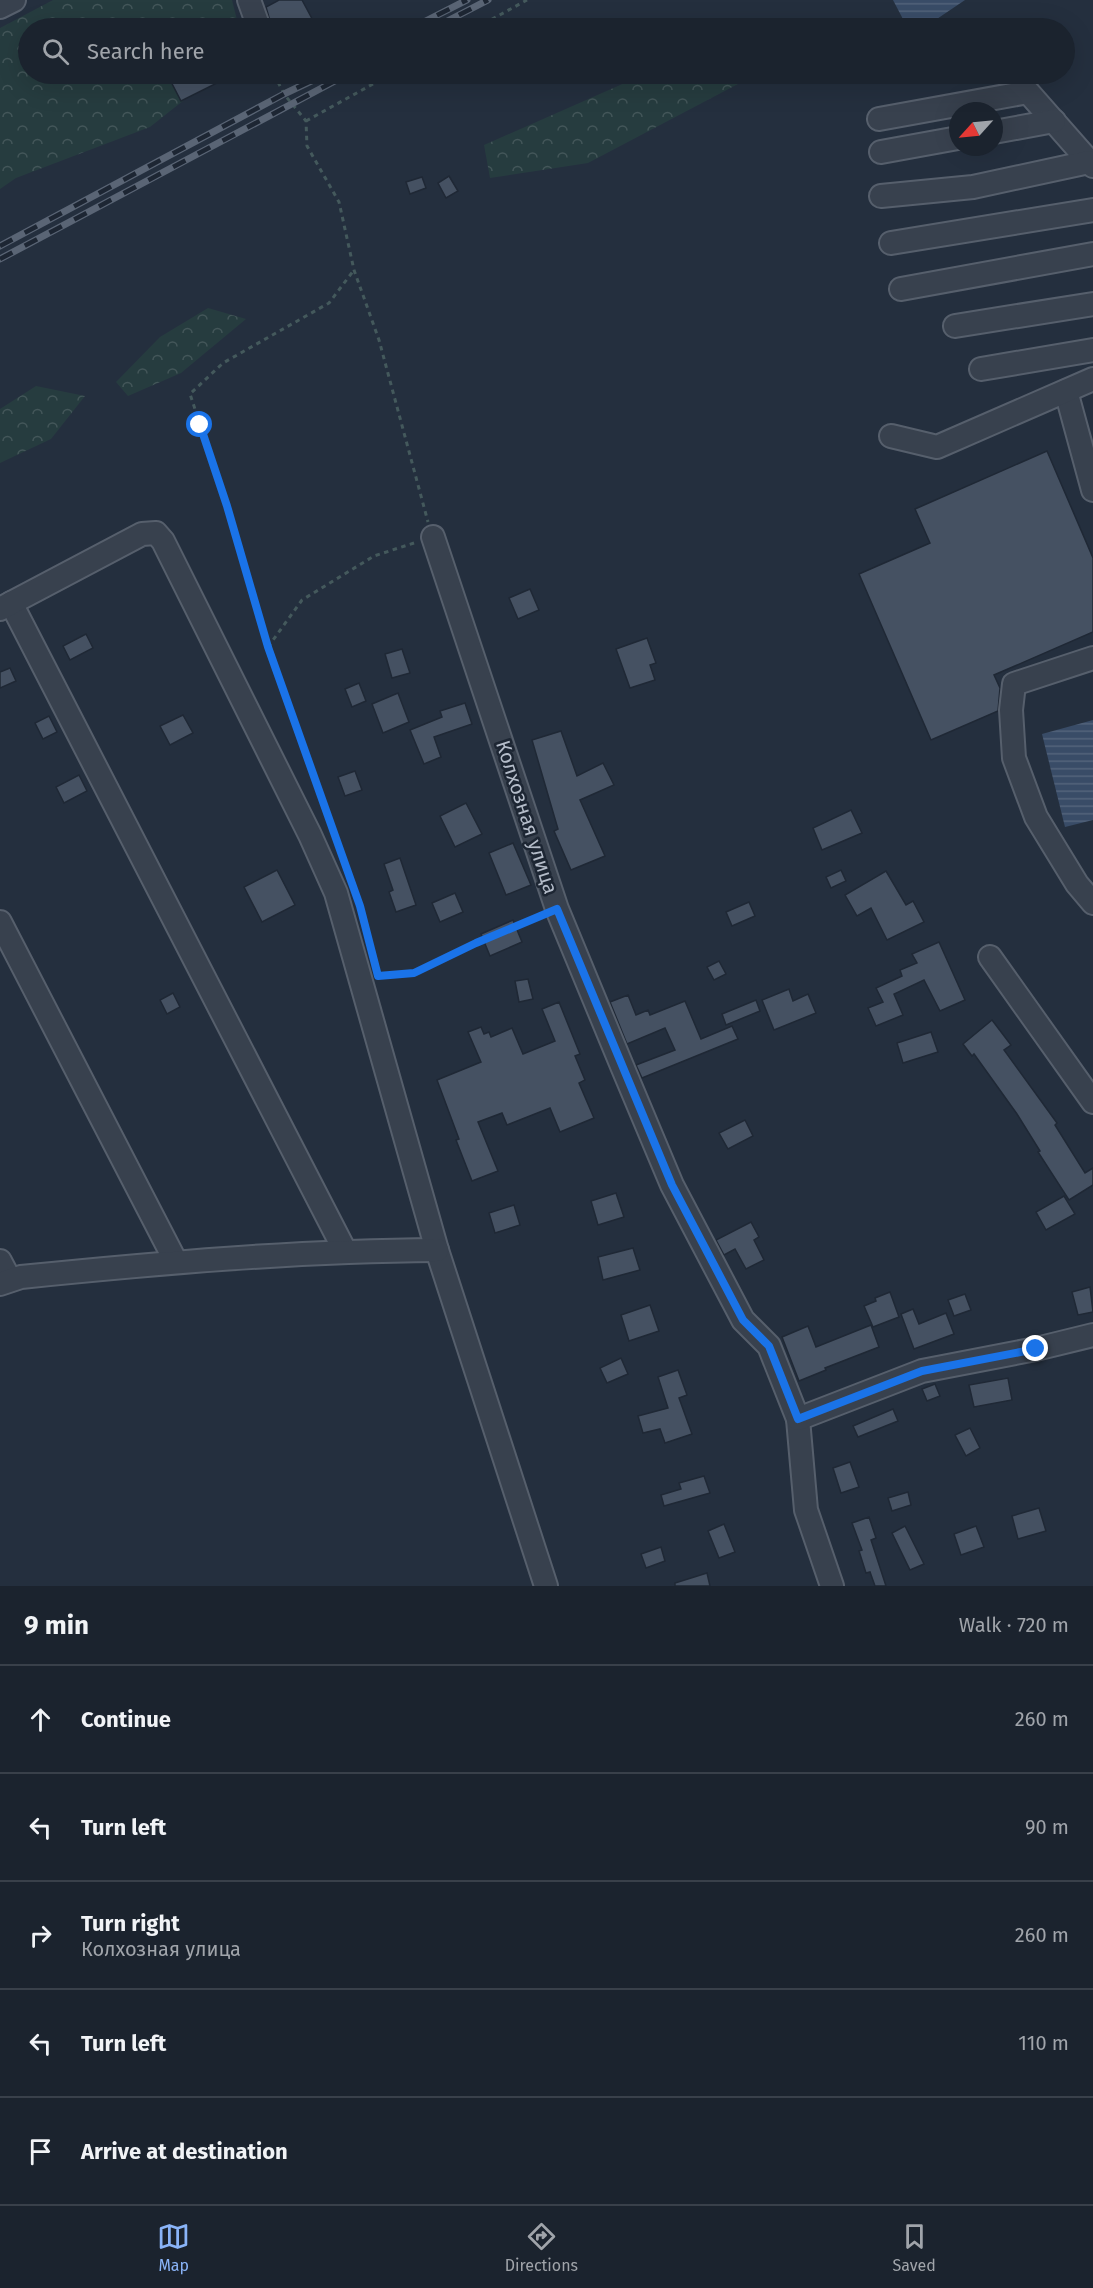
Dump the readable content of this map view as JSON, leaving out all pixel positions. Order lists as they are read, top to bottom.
{
  "streets": {
    "street": ["Колхозная улица"]
  },
  "north": "bottom left",
  "page": {
    "search": "Search here",
    "heading": ["9 min", "Walk · 720 m"],
    "list": [
      ["Continue", "260 m"],
      ["Turn left", "90 m"],
      ["Turn right", "Колхозная улица", "260 m"],
      ["Turn left", "110 m"],
      "Arrive at destination"
    ],
    "nav": ["Map", "Directions", "Saved"]
  }
}
